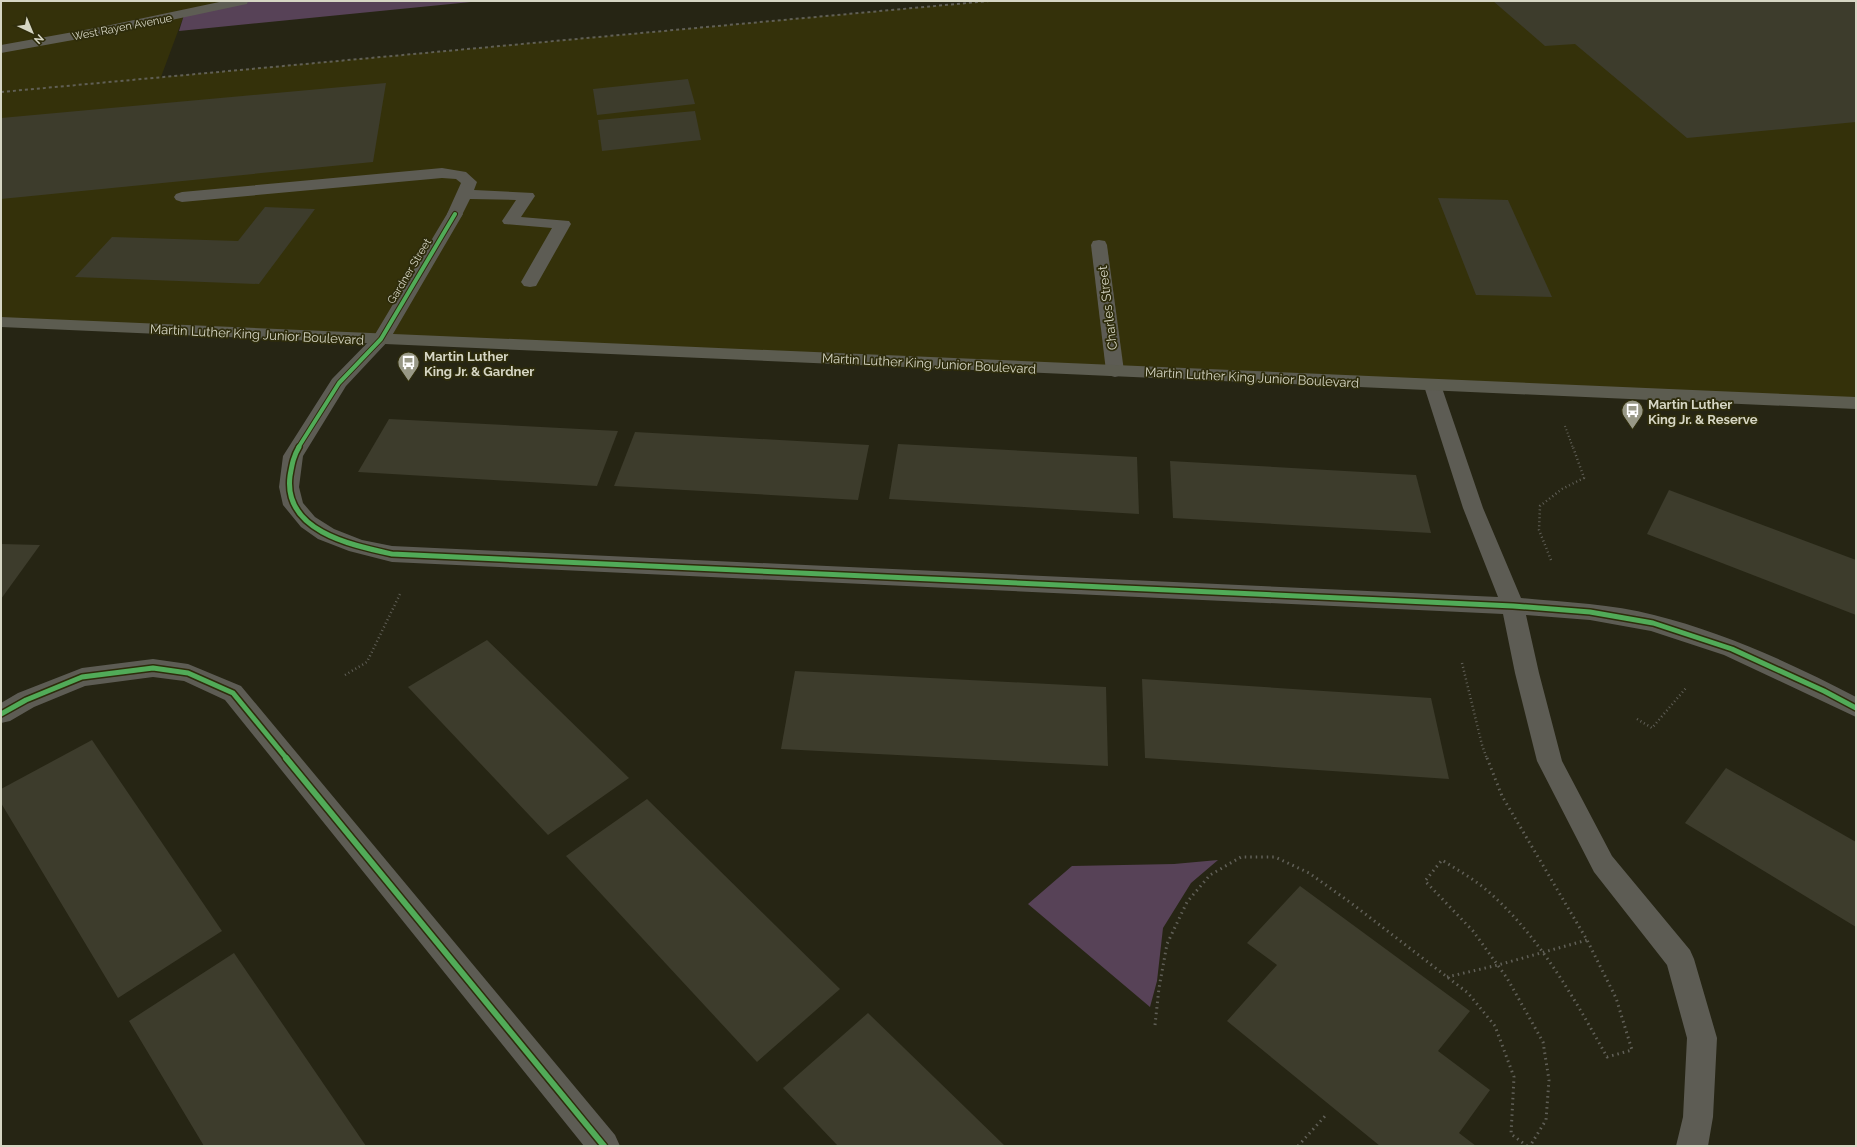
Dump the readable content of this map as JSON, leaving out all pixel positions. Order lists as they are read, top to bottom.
{
  "streets": {
    "main road": ["Martin Luther King Junior Boulevard"],
    "street": ["West Rayen Avenue", "Gardner Street", "Charles Street"]
  },
  "crossings": [
    ["Gardner Street", "Martin Luther King Junior Boulevard"],
    ["Charles Street", "Martin Luther King Junior Boulevard"]
  ],
  "places": {
    "bus stop": ["Martin Luther King Jr. & Gardner", "Martin Luther King Jr. & Reserve"]
  },
  "north": "bottom right"
}
